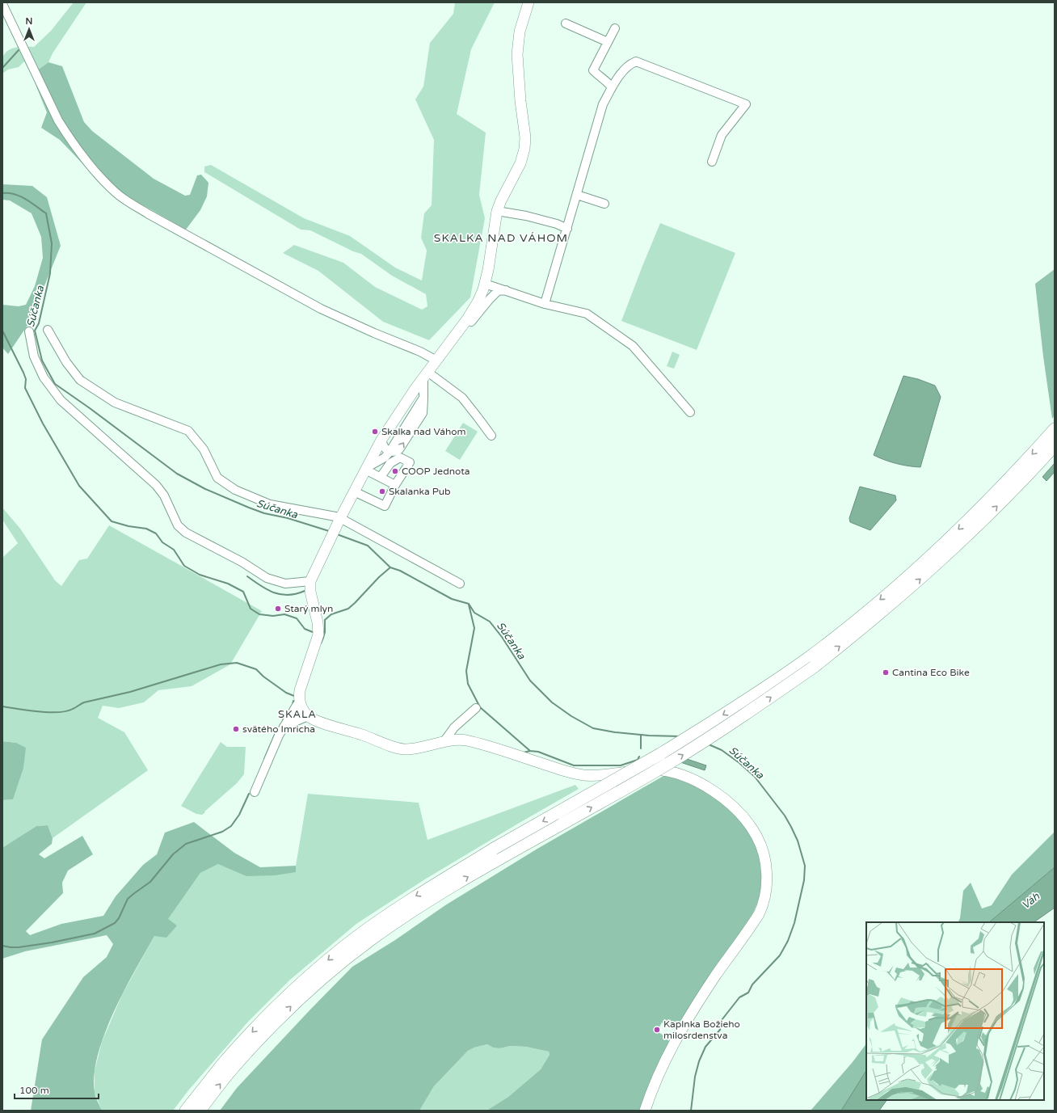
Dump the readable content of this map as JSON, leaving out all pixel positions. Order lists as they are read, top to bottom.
{
  "districts": ["SKALKA NAD VÁHOM", "SKALA"],
  "water": ["Súčanka", "Váh"],
  "places": [
    "Skalka nad Váhom",
    "COOP Jednota",
    "Skalanka Pub",
    "Starý mlyn",
    "Cantina Eco Bike",
    "svätého Imricha",
    "Kaplnka Božieho milosrdenstva"
  ],
  "scale_bar": "100 m",
  "north": "top"
}
